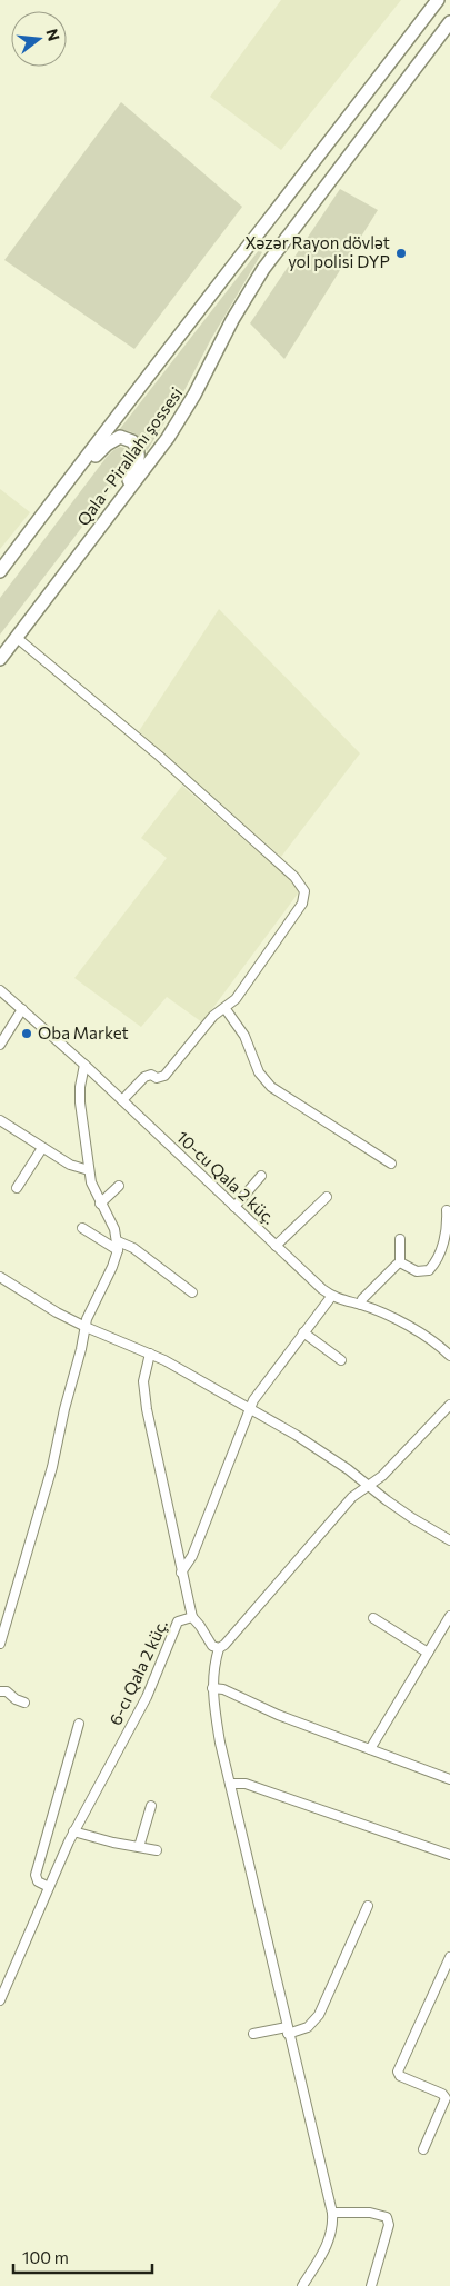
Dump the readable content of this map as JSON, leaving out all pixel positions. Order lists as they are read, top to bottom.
{
  "streets": {
    "main road": ["Qala - Pirallahı şossesi"],
    "street": ["10-cu Qala 2 küç.", "6-cı Qala 2 küç."]
  },
  "places": ["Xəzər Rayon dövlət yol polisi DYP", "Oba Market"],
  "scale_bar": "100 m",
  "north": "right"
}
